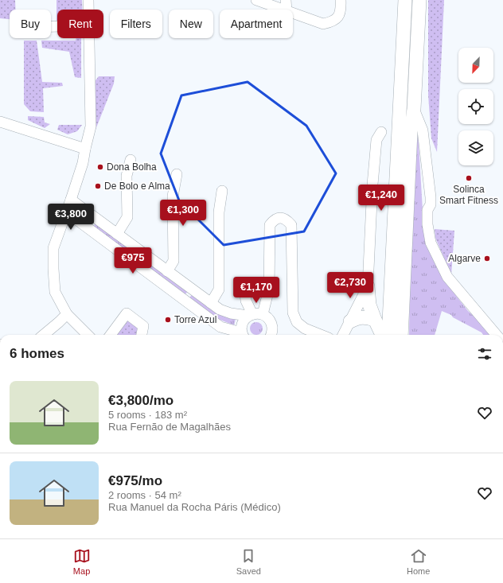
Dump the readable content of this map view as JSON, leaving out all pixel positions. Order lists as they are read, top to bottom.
{
  "places": [
    "Dona Bolha",
    "Solinca Smart Fitness",
    "De Bolo e Alma",
    "Algarve",
    "Torre Azul"
  ],
  "north": "bottom left",
  "page": {
    "chip": [
      "Buy",
      "Rent",
      "Filters",
      "New",
      "Apartment"
    ],
    "price": [
      "€1,240",
      "€1,300",
      "€3,800",
      "€975",
      "€2,730",
      "€1,170"
    ],
    "heading": "6 homes",
    "list": [
      {
        "name": "€3,800/mo",
        "note": "5 rooms · 183 m² · Rua Fernão de Magalhães"
      },
      {
        "name": "€975/mo",
        "note": "2 rooms · 54 m² · Rua Manuel da Rocha Páris (Médico)"
      }
    ],
    "tabs": ["Map", "Saved", "Home"]
  }
}
